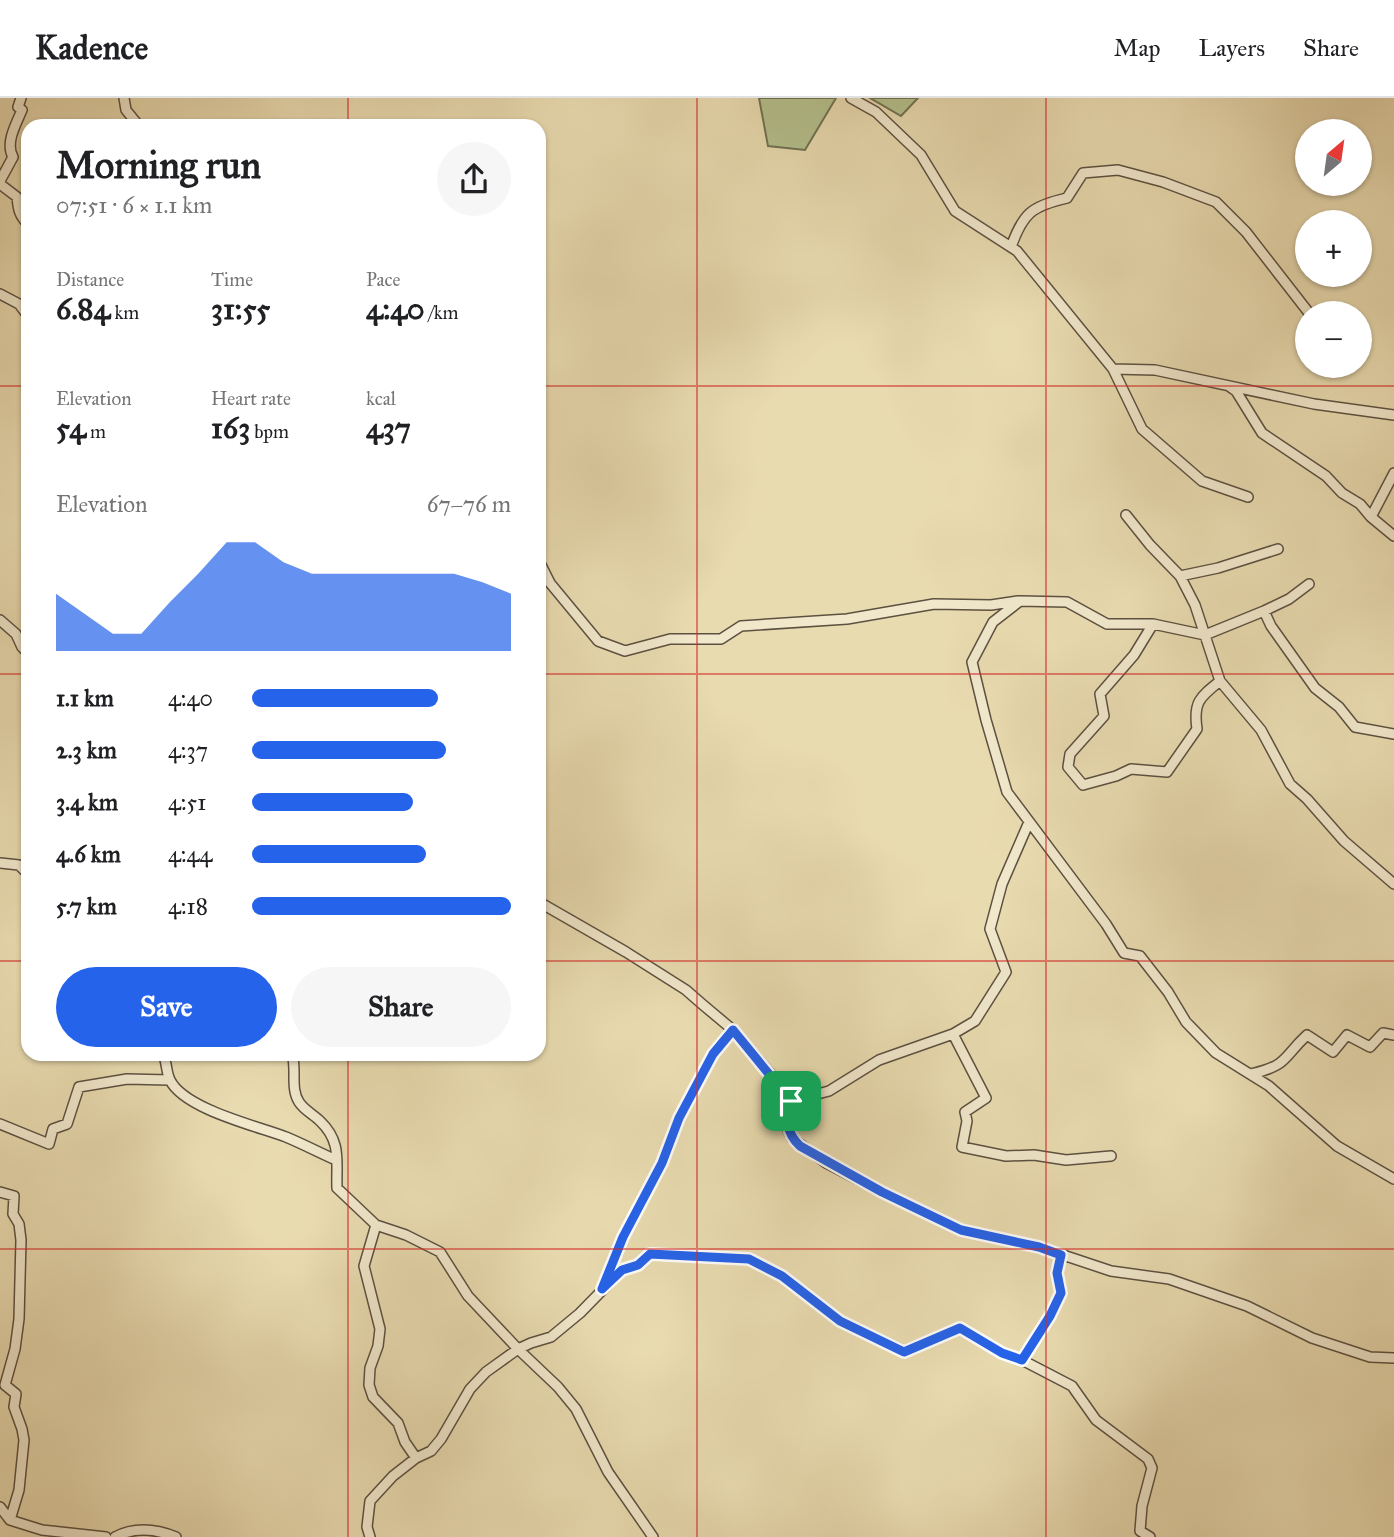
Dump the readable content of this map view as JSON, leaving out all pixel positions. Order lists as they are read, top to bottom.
{
  "north": "top right",
  "page": {
    "header": "Kadence",
    "nav": ["Map", "Layers", "Share"],
    "map_buttons": ["+", "−"],
    "heading": ["Morning run", "07:51 · 6 × 1.1 km"],
    "stats": [
      ["Distance", "6.84 km"],
      ["Time", "31:55"],
      ["Pace", "4:40 /km"],
      ["Elevation", "54 m"],
      ["Heart rate", "163 bpm"],
      ["kcal", "437"]
    ],
    "chart": ["Elevation", "67–76 m"],
    "list": [
      {
        "name": "1.1 km",
        "note": "4:40"
      },
      {
        "name": "2.3 km",
        "note": "4:37"
      },
      {
        "name": "3.4 km",
        "note": "4:51"
      },
      {
        "name": "4.6 km",
        "note": "4:44"
      },
      {
        "name": "5.7 km",
        "note": "4:18"
      }
    ],
    "buttons": ["Save", "Share"]
  }
}
